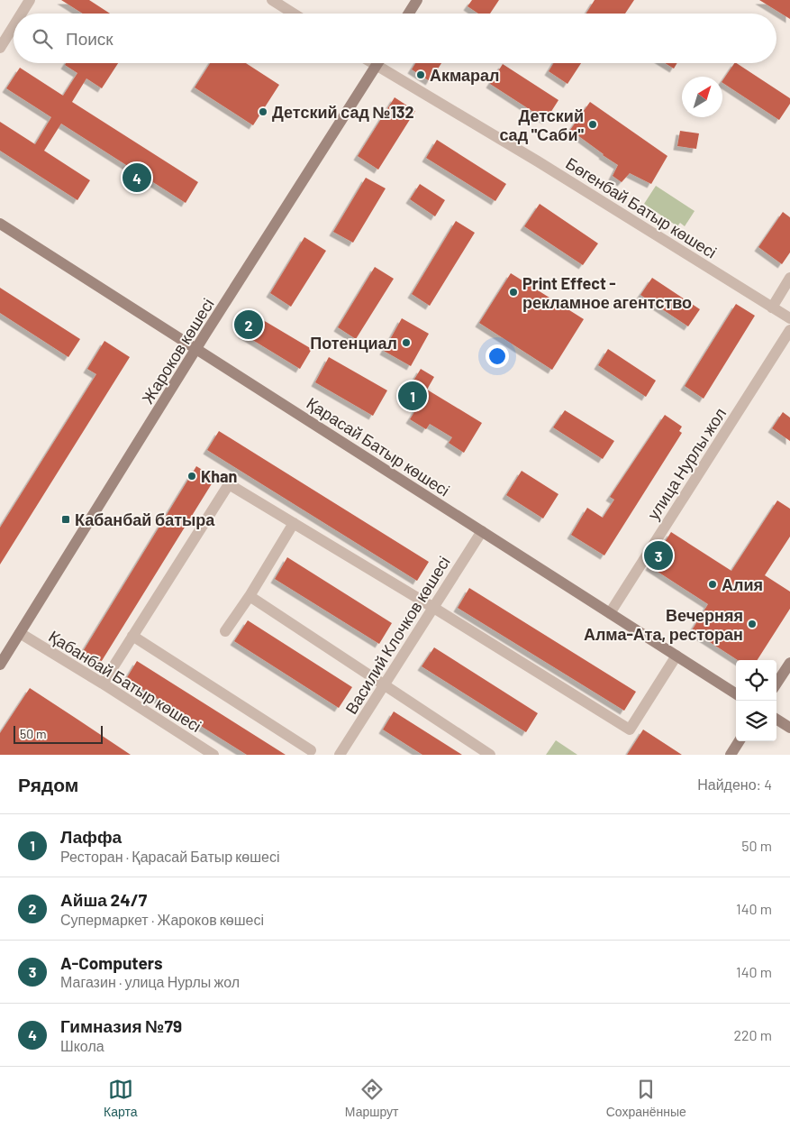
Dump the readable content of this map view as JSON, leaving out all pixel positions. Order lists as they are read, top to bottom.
{
  "streets": {
    "street": [
      "Бөгенбай Батыр көшесі",
      "Жароков көшесі",
      "Қарасай Батыр көшесі",
      "улица Нурлы жол",
      "Василий Клочков көшесі",
      "Қабанбай Батыр көшесі"
    ]
  },
  "crossings": [
    ["Бөгенбай Батыр көшесі", "Жароков көшесі"],
    ["Жароков көшесі", "Қарасай Батыр көшесі"],
    ["Жароков көшесі", "Қабанбай Батыр көшесі"],
    ["Қарасай Батыр көшесі", "улица Нурлы жол"],
    ["Қарасай Батыр көшесі", "Василий Клочков көшесі"]
  ],
  "places": {
    "other": [
      "Акмарал",
      "Детский сад №132",
      "Детский сад \"Саби\"",
      "Print Effect - рекламное агентство",
      "Потенциал",
      "Khan",
      "Алия",
      "Вечерняя Алма-Ата, ресторан"
    ],
    "transit": ["Кабанбай батыра"]
  },
  "scale_bar": "50 m",
  "north": "top right",
  "page": {
    "search": "Поиск",
    "pins": [
      "4",
      "2",
      "1",
      "3"
    ],
    "scale": "50 m",
    "heading": ["Рядом", "Найдено: 4"],
    "list": [
      {
        "mark": "1",
        "name": "Лаффа",
        "note": "Ресторан · Қарасай Батыр көшесі",
        "value": "50 m"
      },
      {
        "mark": "2",
        "name": "Айша 24/7",
        "note": "Супермаркет · Жароков көшесі",
        "value": "140 m"
      },
      {
        "mark": "3",
        "name": "A-Computers",
        "note": "Магазин · улица Нурлы жол",
        "value": "140 m"
      },
      {
        "mark": "4",
        "name": "Гимназия №79",
        "note": "Школа",
        "value": "220 m"
      }
    ],
    "nav": ["Карта", "Маршрут", "Сохранённые"]
  }
}
